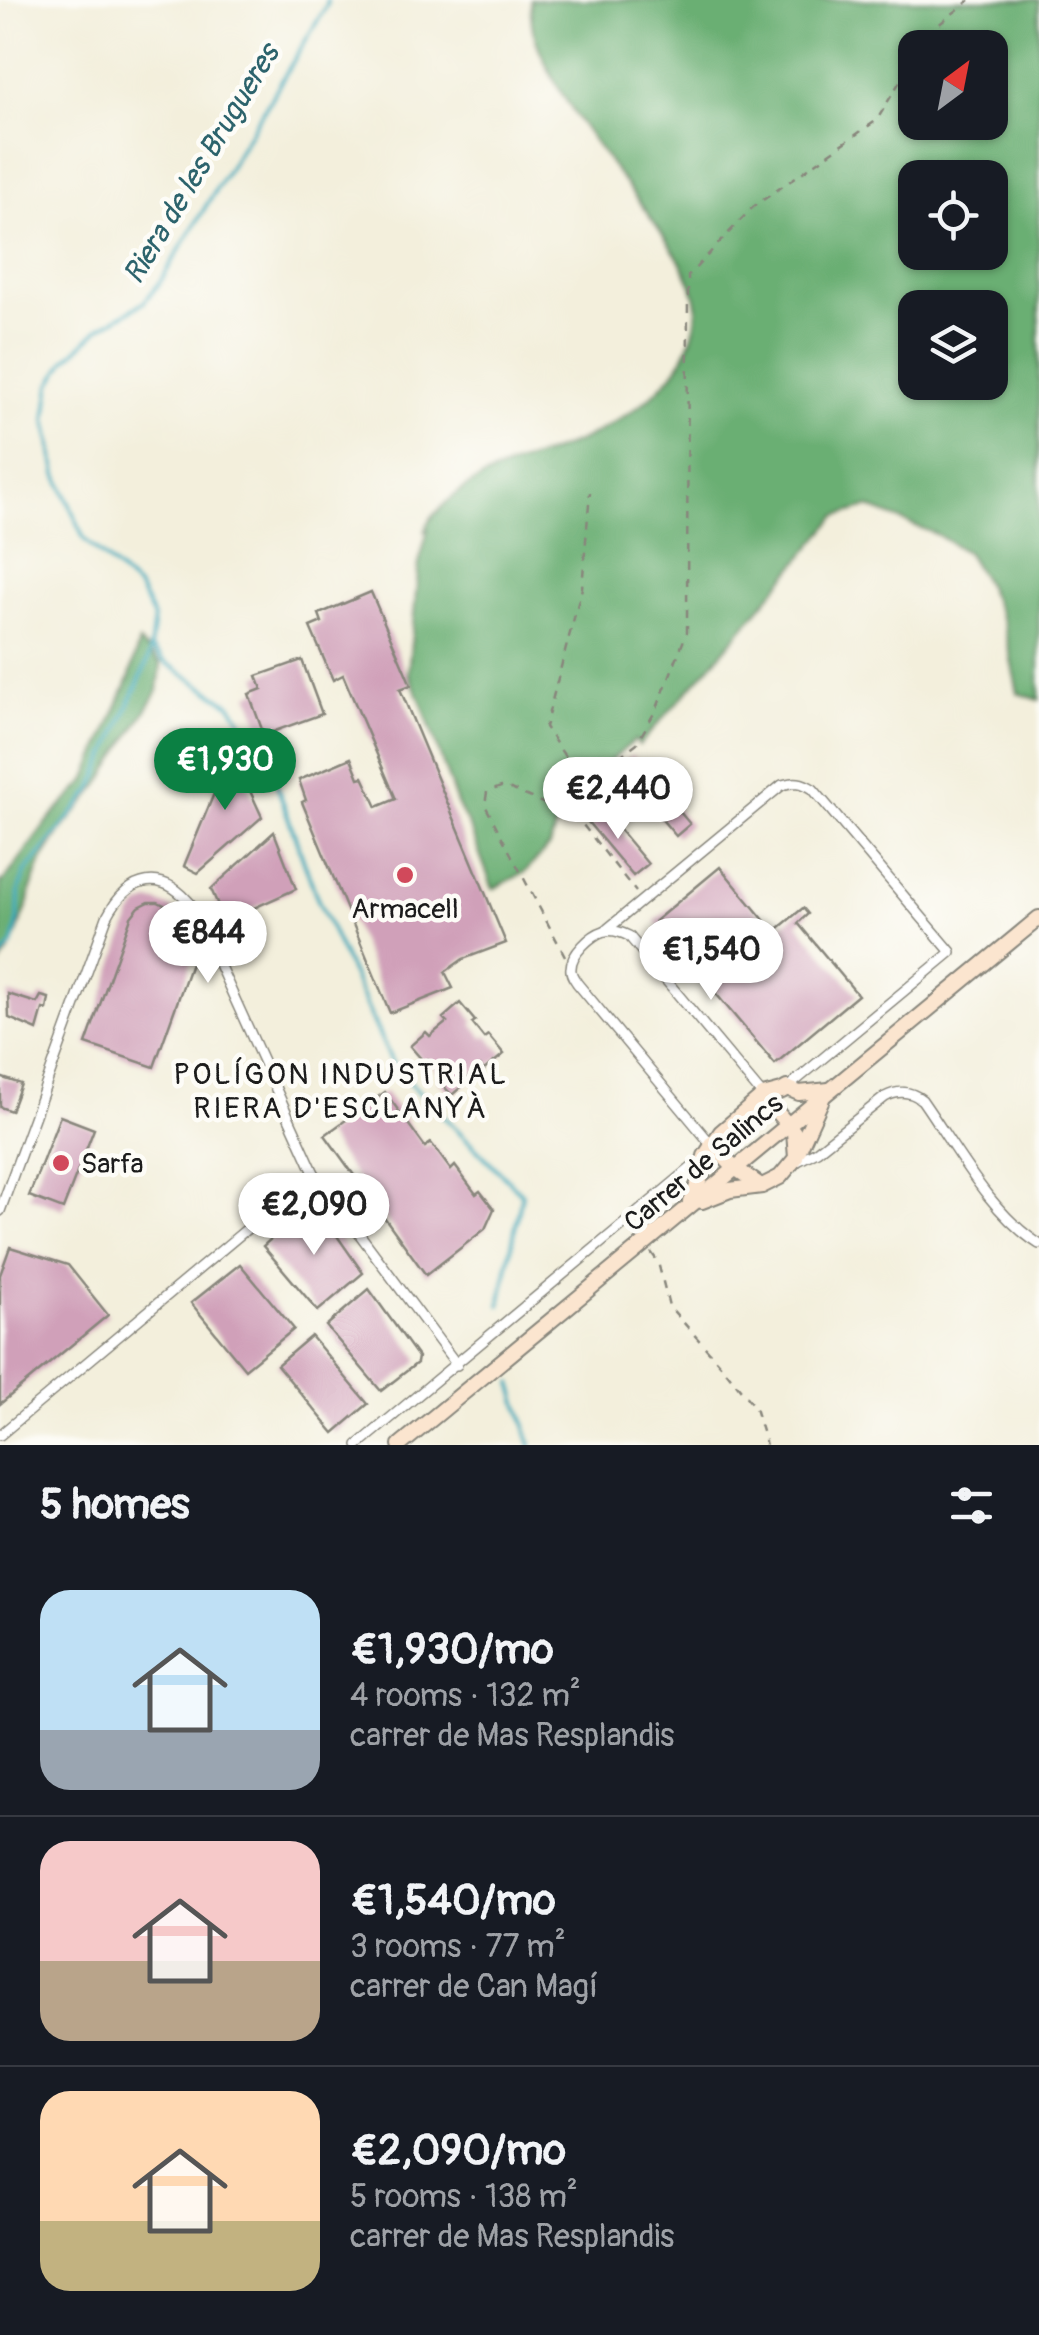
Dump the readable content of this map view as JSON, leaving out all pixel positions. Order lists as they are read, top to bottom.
{
  "streets": {
    "main road": ["Carrer de Salincs"]
  },
  "districts": ["POLÍGON INDUSTRIAL RIERA D'ESCLANYÀ"],
  "water": ["Riera de les Brugueres"],
  "places": ["Armacell", "Sarfa"],
  "north": "top right",
  "page": {
    "price": [
      "€1,930",
      "€2,440",
      "€844",
      "€1,540",
      "€2,090"
    ],
    "heading": "5 homes",
    "list": [
      {
        "name": "€1,930/mo",
        "note": "4 rooms · 132 m² · carrer de Mas Resplandis"
      },
      {
        "name": "€1,540/mo",
        "note": "3 rooms · 77 m² · carrer de Can Magí"
      },
      {
        "name": "€2,090/mo",
        "note": "5 rooms · 138 m² · carrer de Mas Resplandis"
      }
    ]
  }
}
